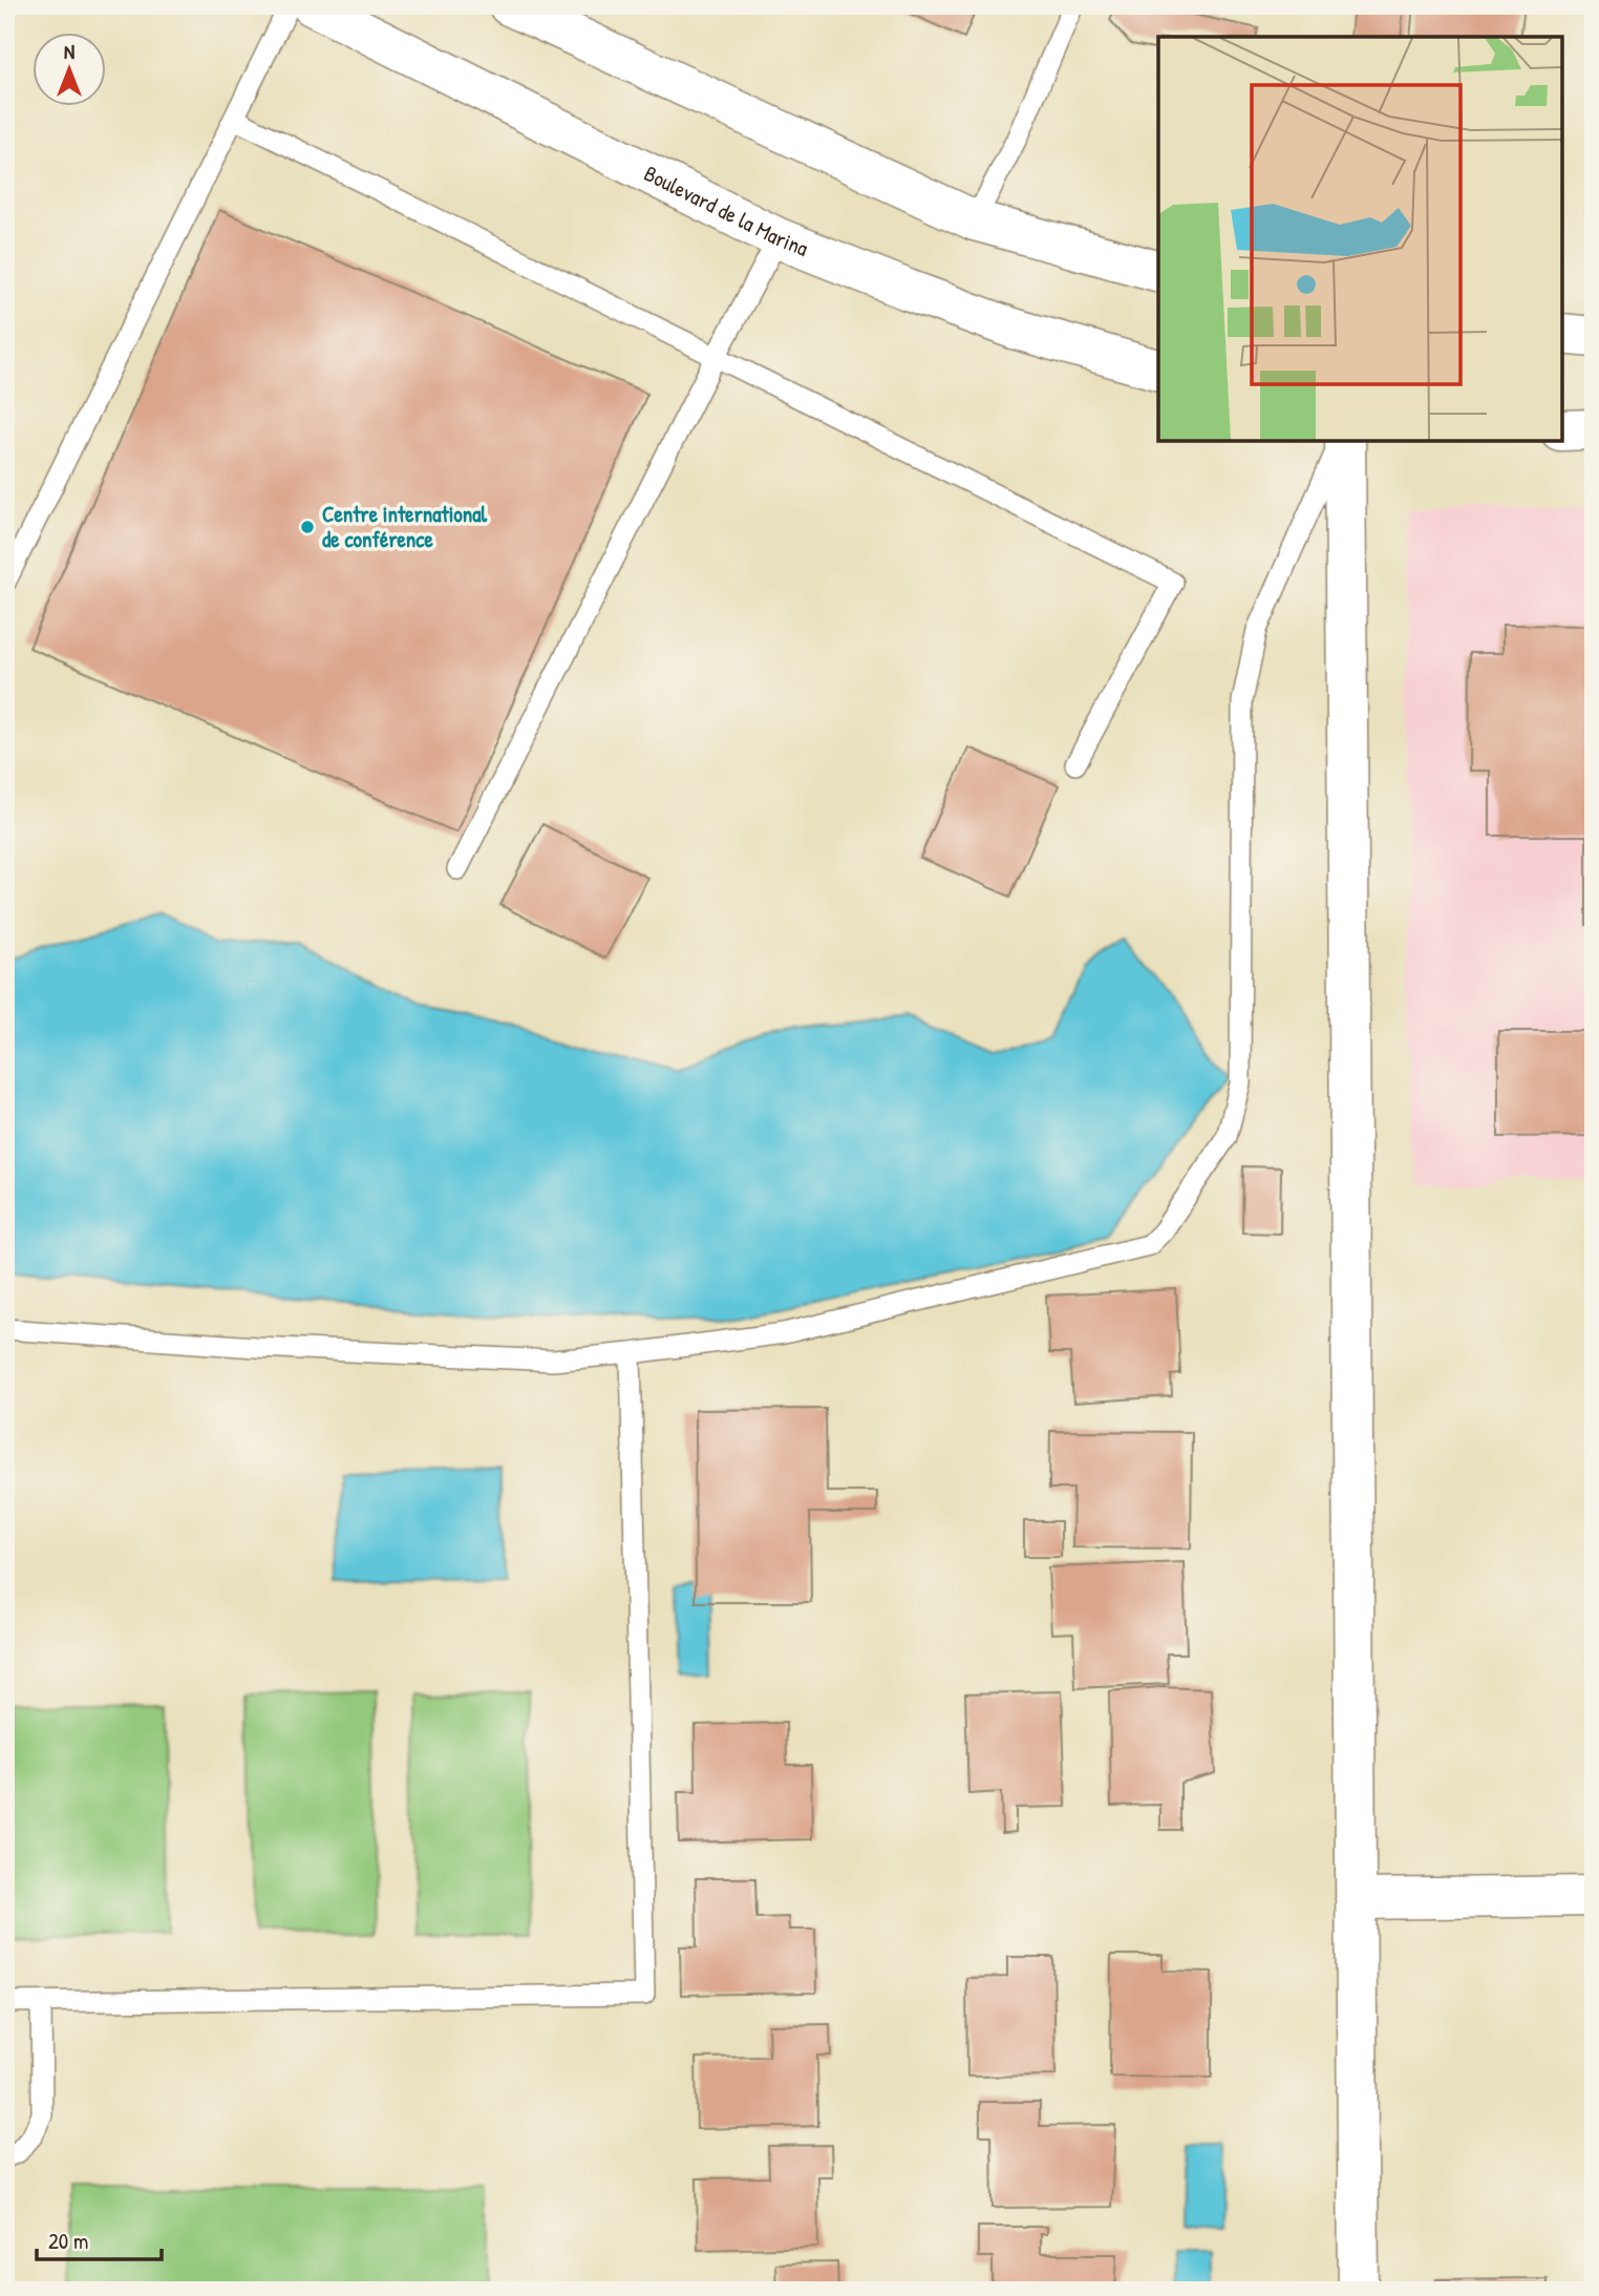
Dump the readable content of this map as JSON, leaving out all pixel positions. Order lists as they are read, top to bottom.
{
  "streets": {
    "street": ["Boulevard de la Marina"]
  },
  "places": ["Centre international de conférence"],
  "scale_bar": "20 m",
  "north": "top"
}
